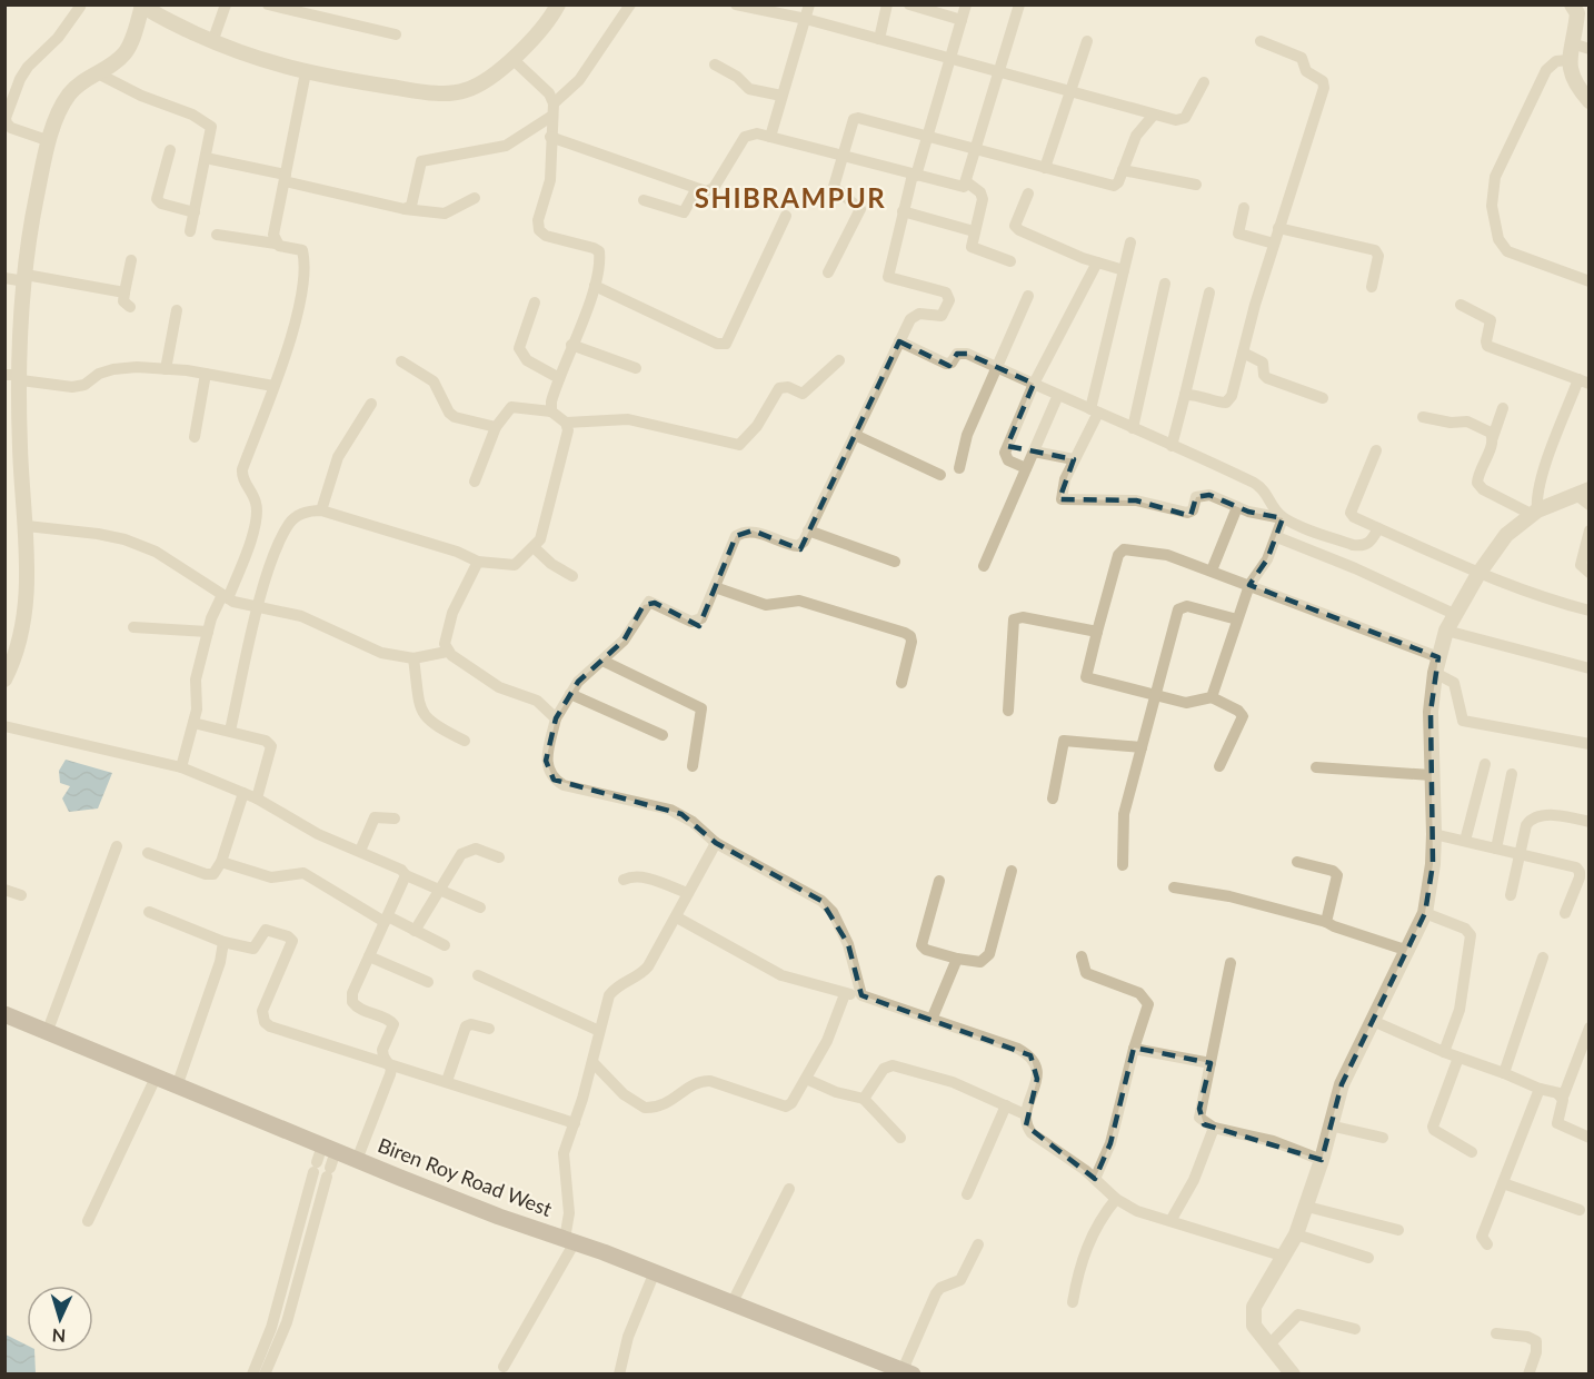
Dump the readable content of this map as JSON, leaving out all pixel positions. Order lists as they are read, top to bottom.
{
  "streets": {
    "main road": ["Biren Roy Road West"]
  },
  "districts": ["SHIBRAMPUR"],
  "north": "bottom"
}
